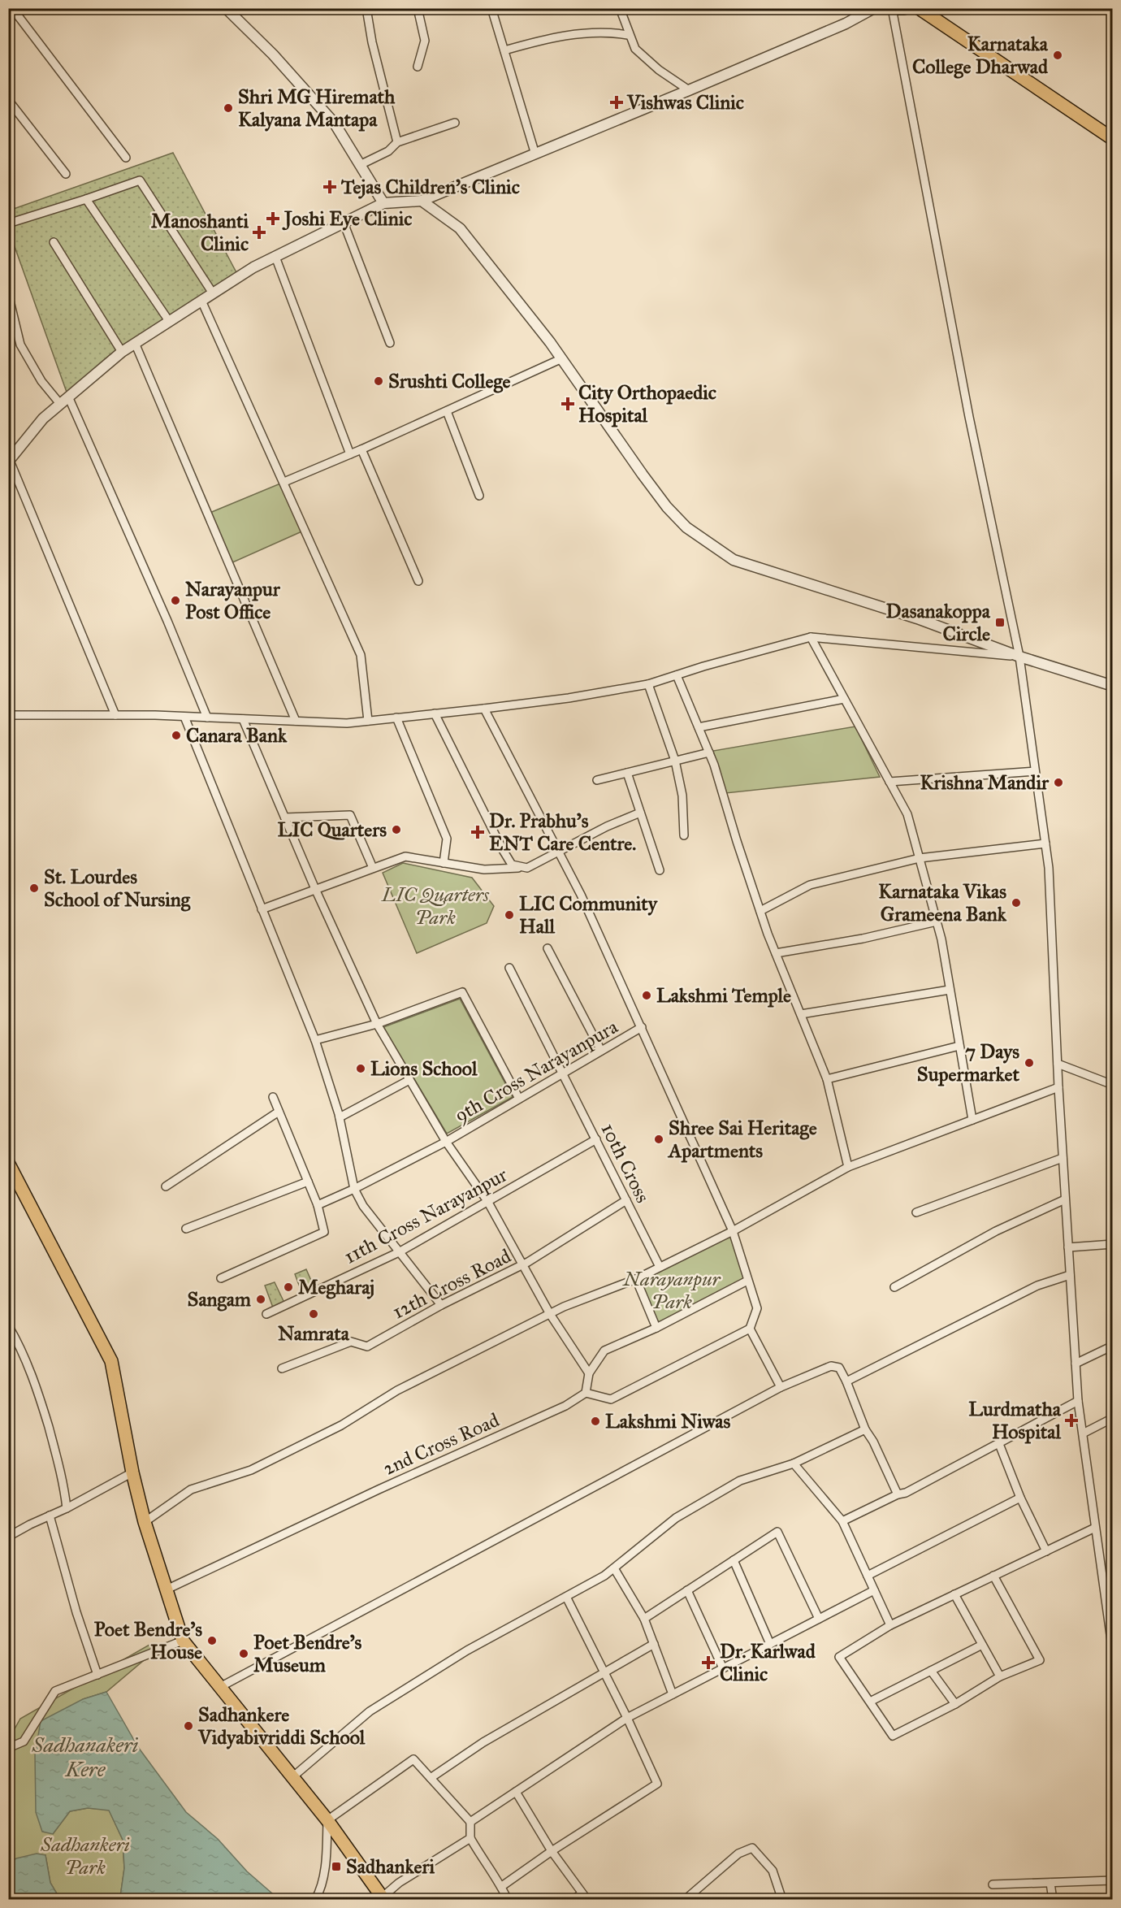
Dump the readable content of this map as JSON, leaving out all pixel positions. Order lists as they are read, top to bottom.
{
  "streets": {
    "street": [
      "9th Cross Narayanpura",
      "10th Cross",
      "11th Cross Narayanpur",
      "12th Cross Road",
      "2nd Cross Road"
    ]
  },
  "crossings": [
    ["9th Cross Narayanpura", "10th Cross"],
    ["10th Cross", "11th Cross Narayanpur"],
    ["10th Cross", "12th Cross Road"]
  ],
  "water": ["Sadhanakeri Kere"],
  "parks": ["LIC Quarters Park", "Narayanpur Park", "Sadhankeri Park"],
  "places": {
    "other": [
      "Karnataka College Dharwad",
      "Shri MG Hiremath Kalyana Mantapa",
      "Srushti College",
      "Narayanpur Post Office",
      "Canara Bank",
      "Krishna Mandir",
      "LIC Quarters",
      "St. Lourdes School of Nursing",
      "Karnataka Vikas Grameena Bank",
      "LIC Community Hall",
      "Lakshmi Temple",
      "7 Days Supermarket",
      "Lions School",
      "Shree Sai Heritage Apartments",
      "Megharaj",
      "Sangam",
      "Namrata",
      "Lakshmi Niwas",
      "Poet Bendre's House",
      "Poet Bendre's Museum",
      "Sadhankere Vidyabivriddi School"
    ],
    "health": [
      "Vishwas Clinic",
      "Tejas Children's Clinic",
      "Joshi Eye Clinic",
      "Manoshanti Clinic",
      "City Orthopaedic Hospital",
      "Dr. Prabhu's ENT Care Centre.",
      "Lurdmatha Hospital",
      "Dr. Karlwad Clinic"
    ],
    "transit": ["Dasanakoppa Circle", "Sadhankeri"]
  }
}
